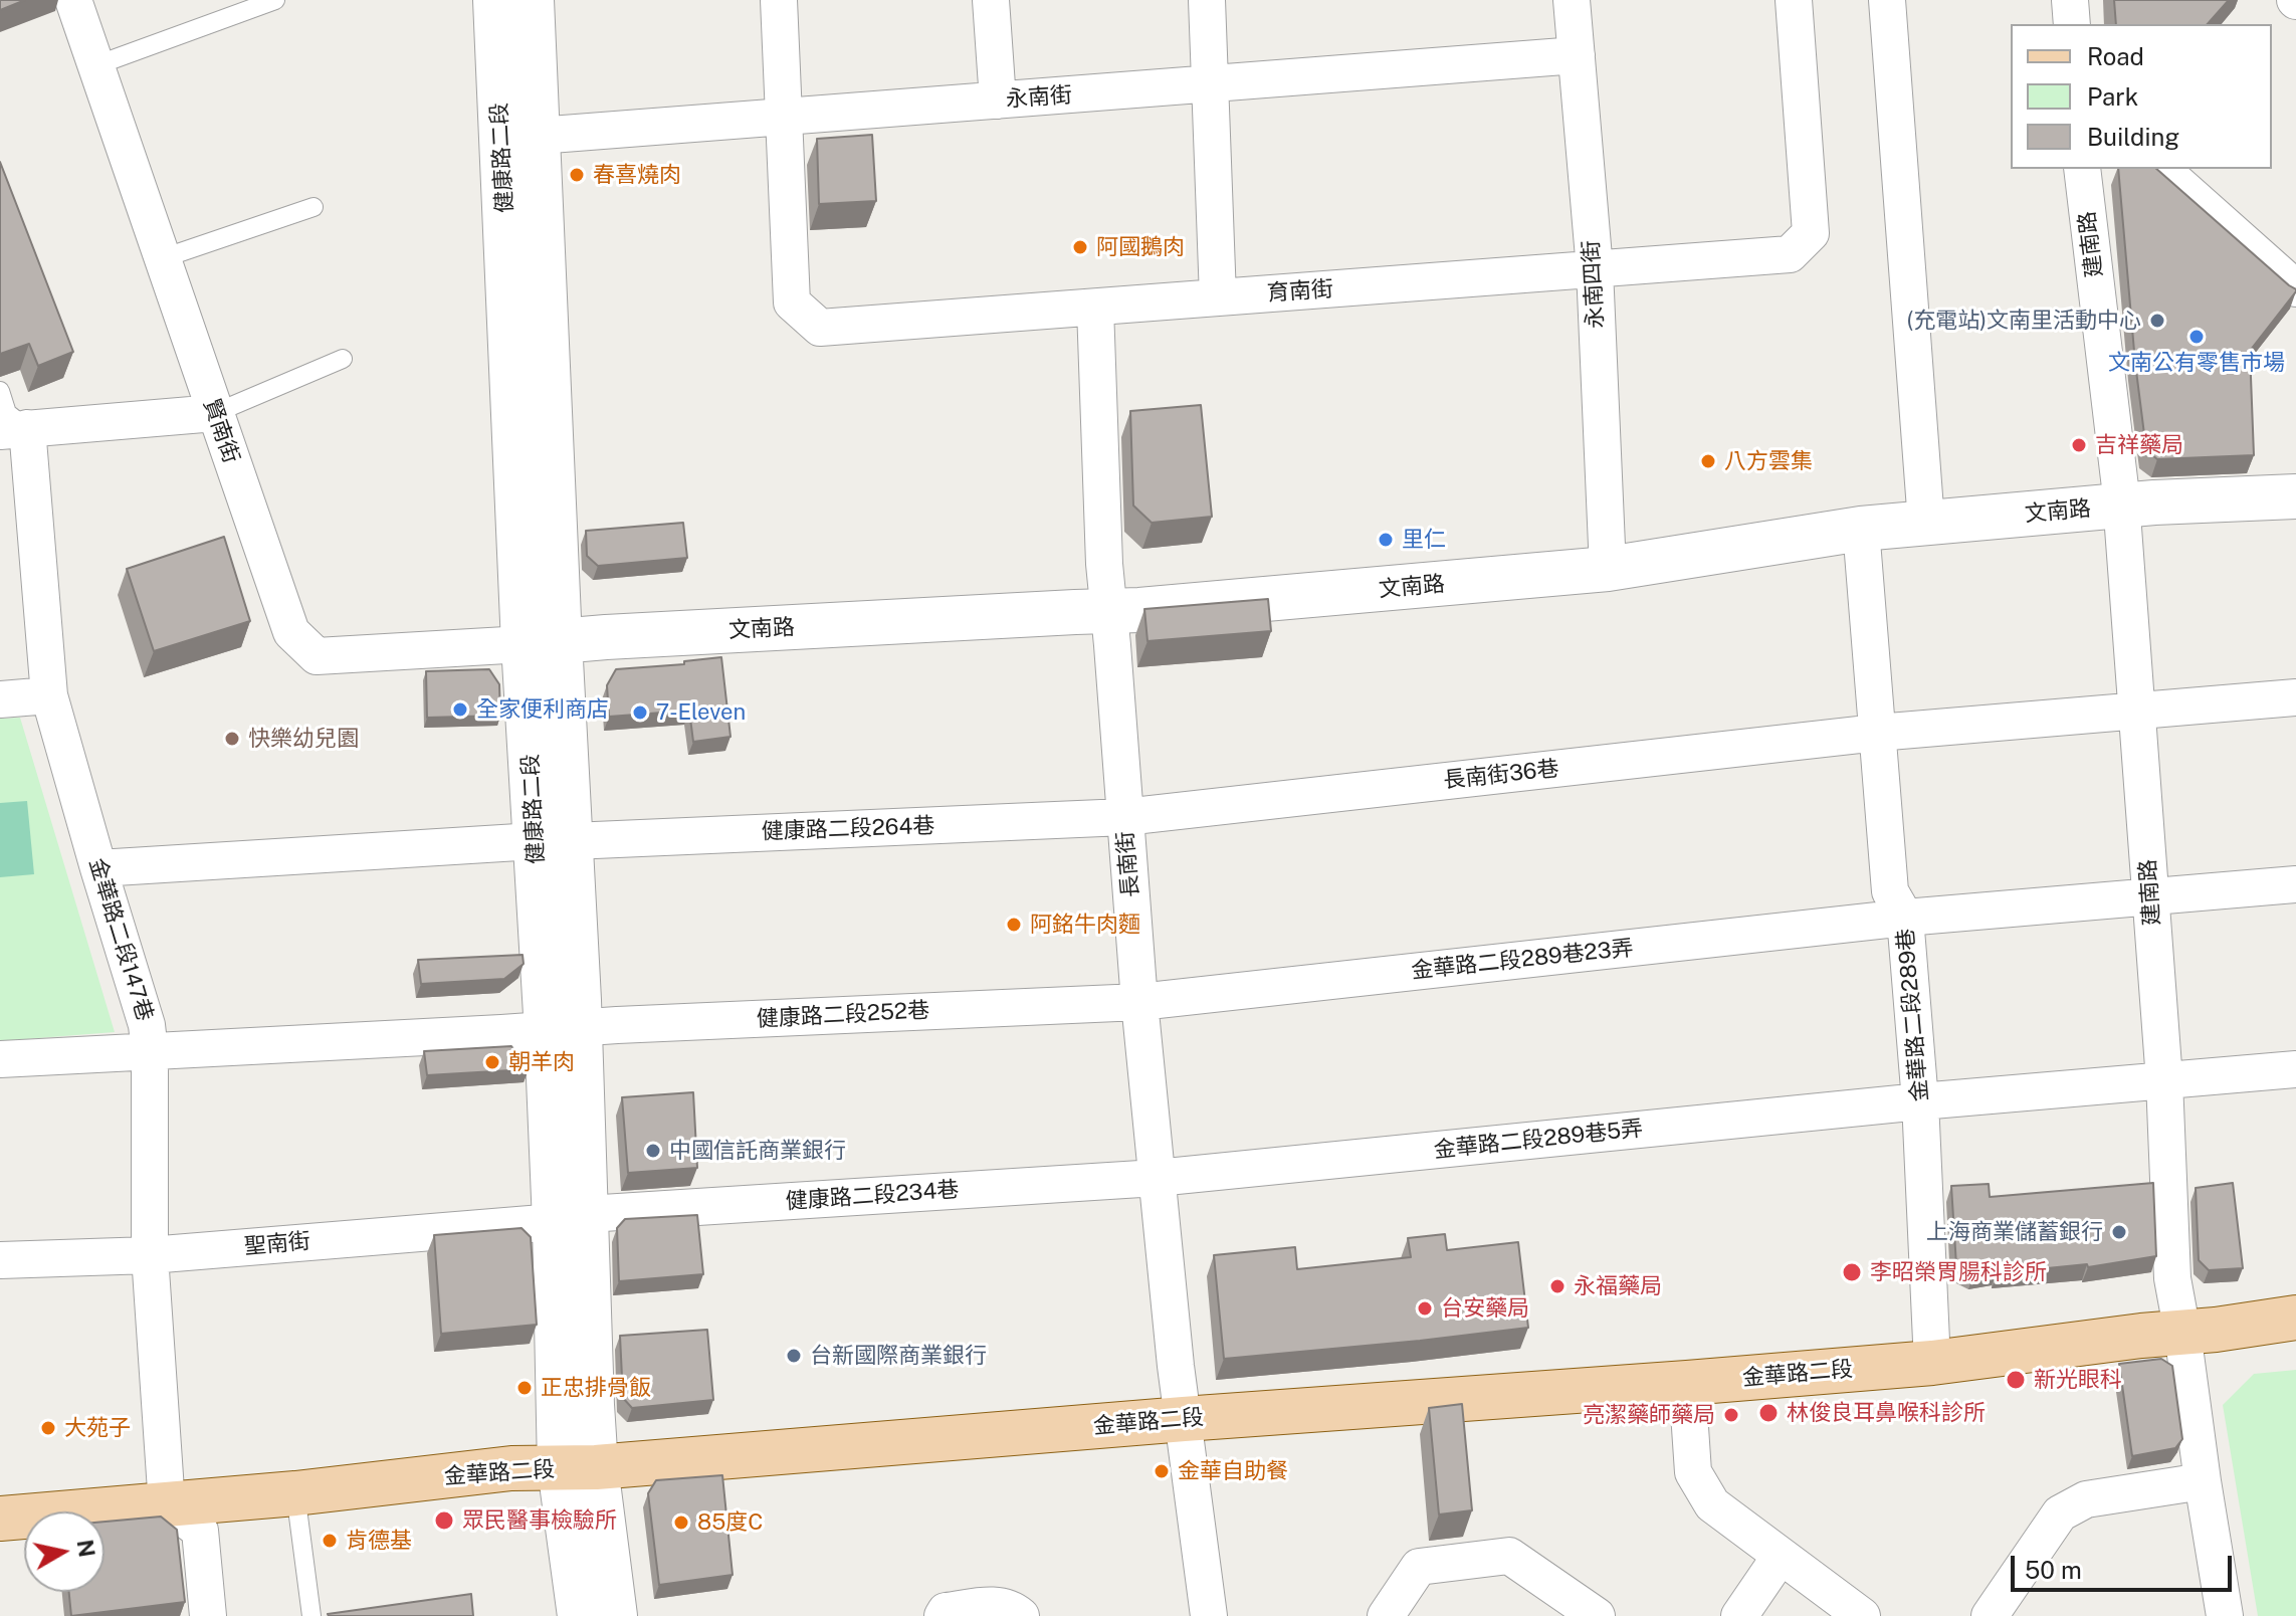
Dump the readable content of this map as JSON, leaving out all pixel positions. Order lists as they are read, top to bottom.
{
  "streets": {
    "main road": ["金華路二段"],
    "street": [
      "永南街",
      "健康路二段",
      "建南路",
      "永南四街",
      "育南街",
      "賢南街",
      "文南路",
      "長南街36巷",
      "健康路二段264巷",
      "長南街",
      "金華路二段147巷",
      "金華路二段289巷23弄",
      "健康路二段252巷",
      "金華路二段289巷",
      "金華路二段289巷5弄",
      "健康路二段234巷",
      "聖南街"
    ]
  },
  "crossings": [
    ["永南街", "健康路二段"],
    ["永南街", "永南四街"],
    ["永南街", "育南街"],
    ["健康路二段", "賢南街"],
    ["健康路二段", "文南路"],
    ["健康路二段", "健康路二段264巷"],
    ["健康路二段", "健康路二段252巷"],
    ["健康路二段", "健康路二段234巷"],
    ["健康路二段", "聖南街"],
    ["健康路二段", "金華路二段"],
    ["建南路", "文南路"],
    ["建南路", "長南街36巷"],
    ["建南路", "金華路二段289巷23弄"],
    ["建南路", "金華路二段289巷5弄"],
    ["建南路", "金華路二段"],
    ["永南四街", "育南街"],
    ["永南四街", "文南路"],
    ["育南街", "長南街"],
    ["賢南街", "文南路"],
    ["文南路", "長南街"],
    ["文南路", "金華路二段289巷"],
    ["長南街36巷", "健康路二段264巷"],
    ["長南街36巷", "長南街"],
    ["長南街36巷", "金華路二段289巷"],
    ["健康路二段264巷", "長南街"],
    ["健康路二段264巷", "金華路二段147巷"],
    ["長南街", "金華路二段289巷23弄"],
    ["長南街", "健康路二段252巷"],
    ["長南街", "金華路二段289巷5弄"],
    ["長南街", "健康路二段234巷"],
    ["長南街", "金華路二段"],
    ["金華路二段147巷", "健康路二段252巷"],
    ["金華路二段147巷", "聖南街"],
    ["金華路二段147巷", "金華路二段"],
    ["金華路二段289巷23弄", "健康路二段252巷"],
    ["金華路二段289巷23弄", "金華路二段289巷"],
    ["金華路二段289巷", "金華路二段289巷5弄"],
    ["金華路二段289巷", "金華路二段"],
    ["金華路二段289巷5弄", "健康路二段234巷"],
    ["健康路二段234巷", "聖南街"]
  ],
  "places": [
    "春喜燒肉",
    "阿國鵝肉",
    "(充電站)文南里活動中心",
    "文南公有零售市場",
    "吉祥藥局",
    "八方雲集",
    "里仁",
    "全家便利商店",
    "7-Eleven",
    "快樂幼兒園",
    "阿銘牛肉麵",
    "朝羊肉",
    "中國信託商業銀行",
    "上海商業儲蓄銀行",
    "李昭榮胃腸科診所",
    "永福藥局",
    "台安藥局",
    "台新國際商業銀行",
    "新光眼科",
    "正忠排骨飯",
    "林俊良耳鼻喉科診所",
    "亮潔藥師藥局",
    "大苑子",
    "金華自助餐",
    "眾民醫事檢驗所",
    "85度C",
    "肯德基"
  ],
  "legend": ["Road", "Park", "Building"],
  "scale_bar": "50 m",
  "north": "right"
}
